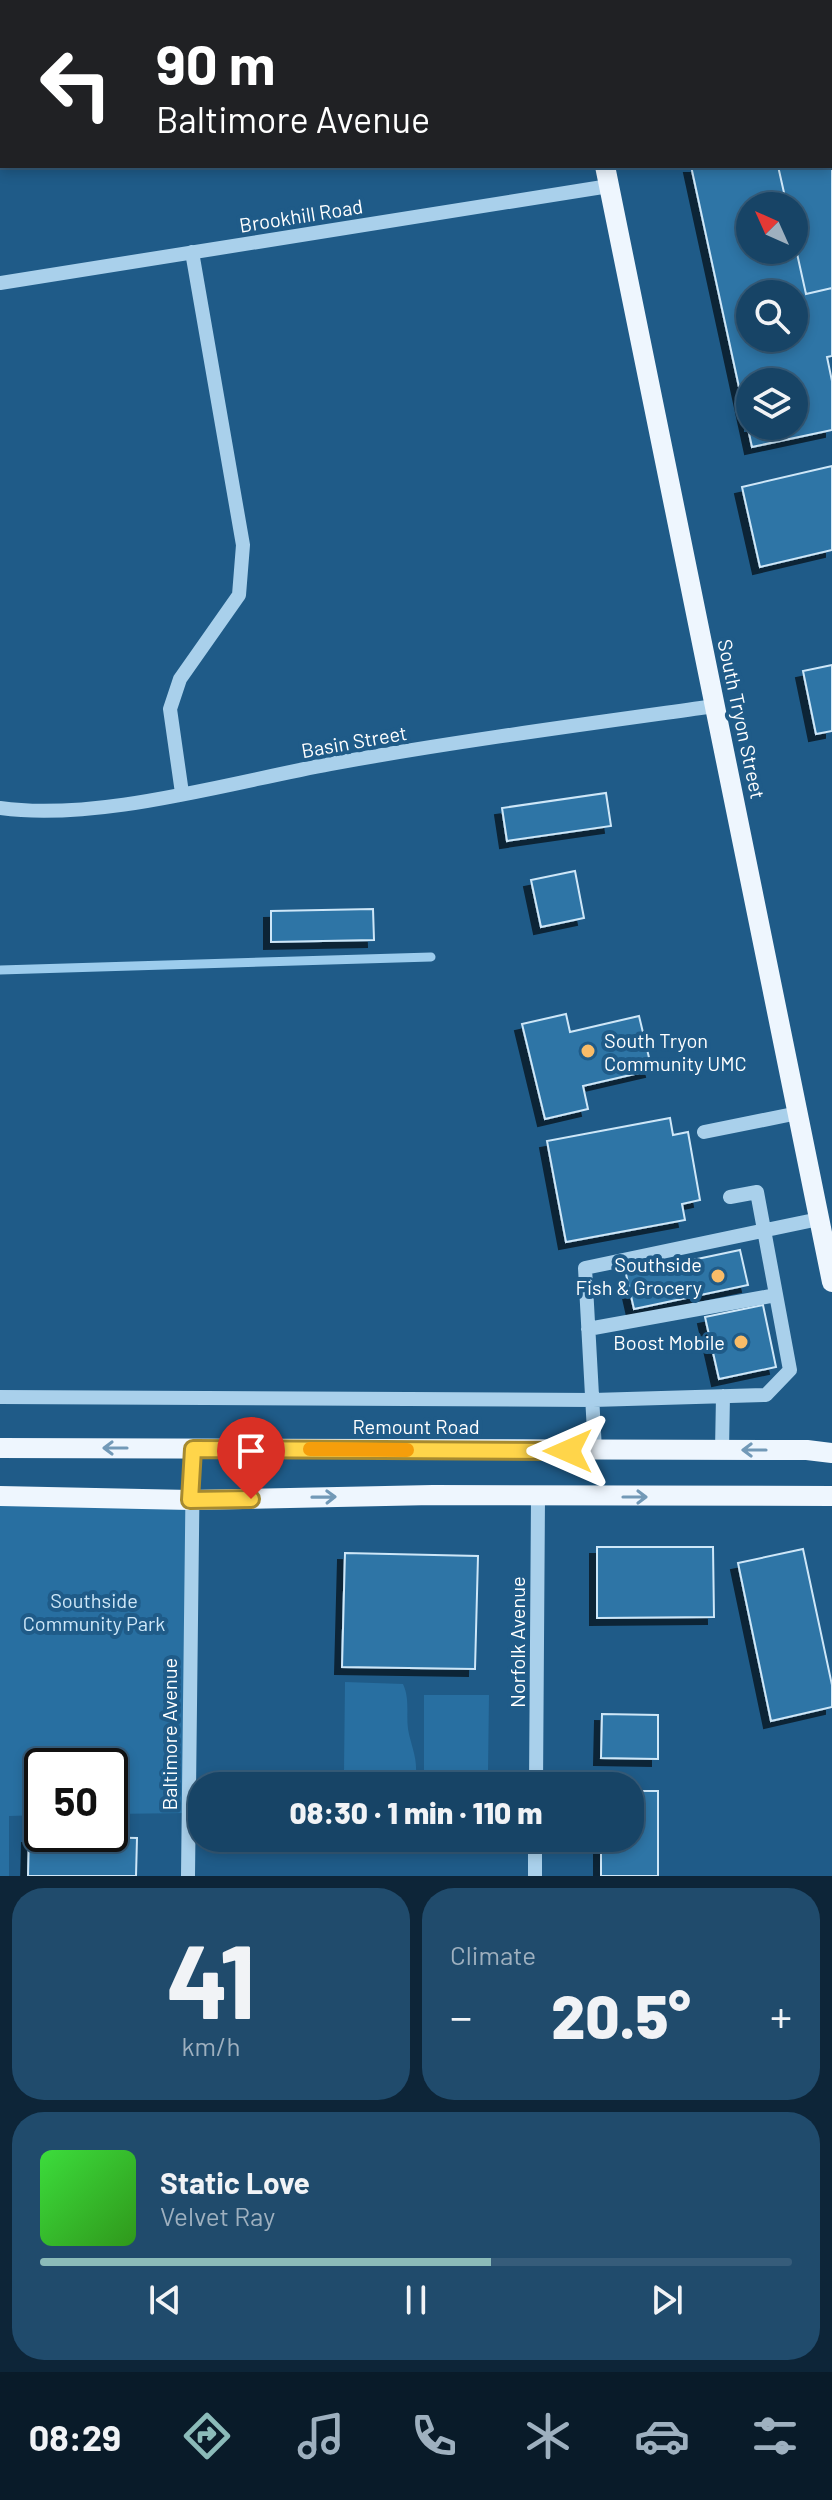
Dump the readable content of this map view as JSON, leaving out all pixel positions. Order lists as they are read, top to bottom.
{
  "streets": {
    "main road": ["South Tryon Street", "Remount Road"],
    "street": [
      "Brookhill Road",
      "Basin Street",
      "Norfolk Avenue",
      "Baltimore Avenue"
    ]
  },
  "crossings": [
    ["Brookhill Road", "South Tryon Street"],
    ["South Tryon Street", "Basin Street"],
    ["Remount Road", "Baltimore Avenue"]
  ],
  "parks": ["Southside Community Park"],
  "places": ["South Tryon Community UMC", "Southside Fish & Grocery", "Boost Mobile"],
  "north": "top left",
  "page": {
    "turn": ["90 m", "Baltimore Avenue"],
    "limit": "50",
    "trip": "08:30 · 1 min · 110 m",
    "tile": [
      ["41", "km/h"],
      "Climate"
    ],
    "heat": ["−", "20.5°", "+"],
    "song": ["Static Love", "Velvet Ray"],
    "tabs": "08:29"
  }
}
